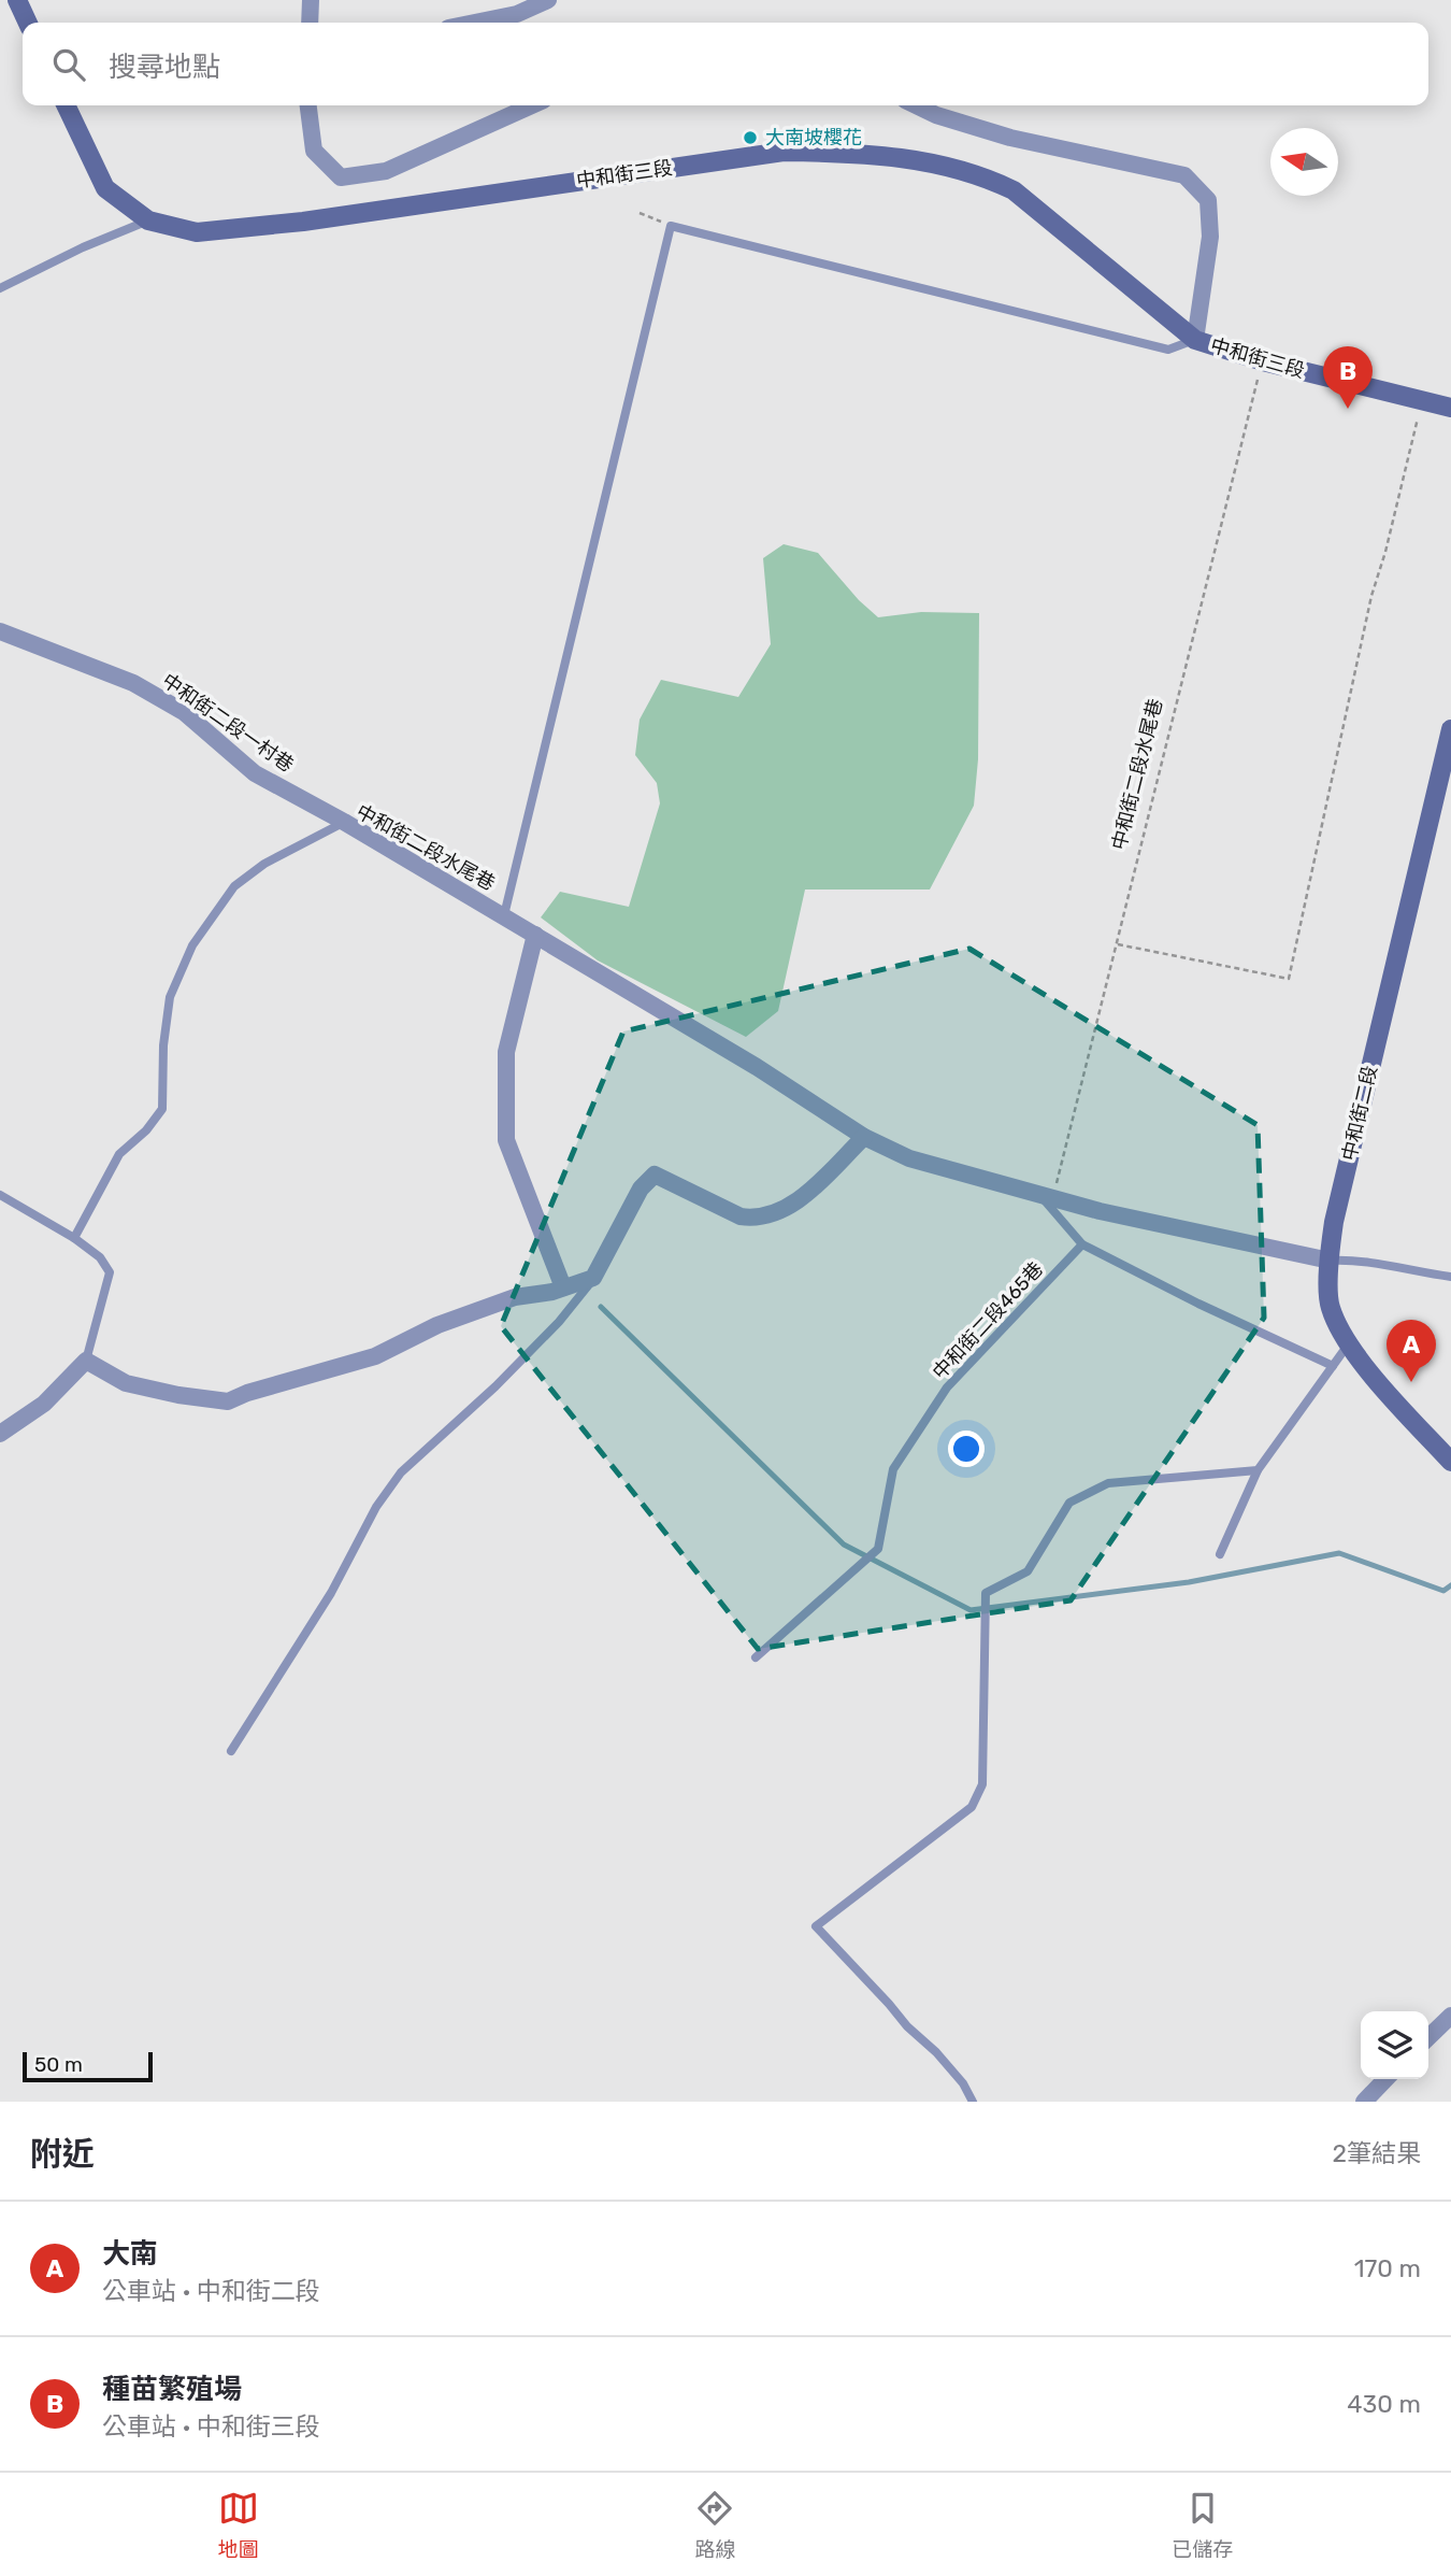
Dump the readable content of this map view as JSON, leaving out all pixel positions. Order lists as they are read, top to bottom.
{
  "streets": {
    "main road": ["中和街三段", "中和街二段"],
    "street": ["中和街二段一村巷", "中和街二段水尾巷"],
    "lane": ["中和街二段465巷"]
  },
  "crossings": [
    ["中和街三段", "中和街二段水尾巷"],
    ["中和街二段一村巷", "中和街二段水尾巷"],
    ["中和街二段水尾巷", "中和街二段"]
  ],
  "places": ["大南坡櫻花"],
  "scale_bar": "50 m",
  "north": "left",
  "page": {
    "search": "搜尋地點",
    "pins": ["B", "A"],
    "scale": "50 m",
    "heading": ["附近", "2筆結果"],
    "list": [
      {
        "mark": "A",
        "name": "大南",
        "note": "公車站 · 中和街二段",
        "value": "170 m"
      },
      {
        "mark": "B",
        "name": "種苗繁殖場",
        "note": "公車站 · 中和街三段",
        "value": "430 m"
      }
    ],
    "nav": ["地圖", "路線", "已儲存"]
  }
}
